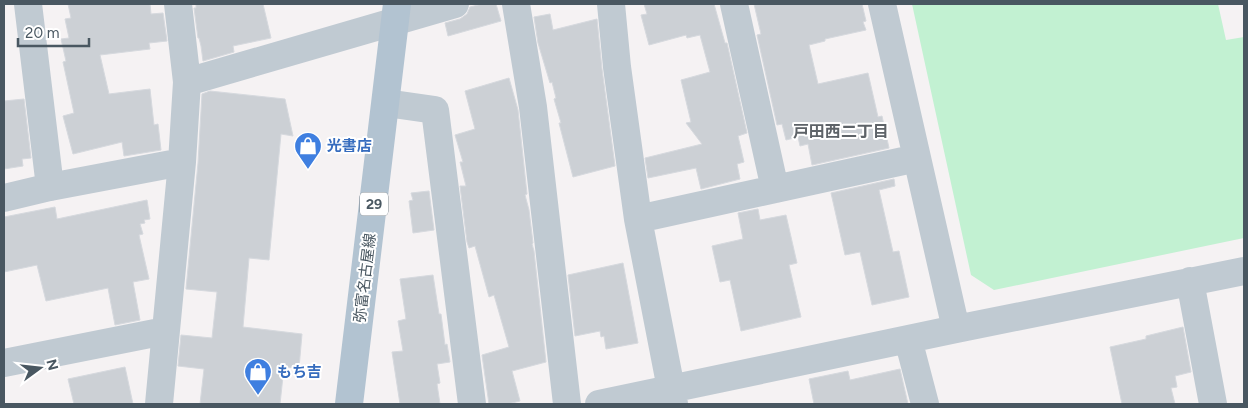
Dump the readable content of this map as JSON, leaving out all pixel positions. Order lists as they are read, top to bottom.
{
  "streets": {
    "main road": ["29", "弥富名古屋線"]
  },
  "districts": ["戸田西二丁目"],
  "places": {
    "shop": ["光書店", "もち吉"]
  },
  "scale_bar": "20 m",
  "north": "right"
}
